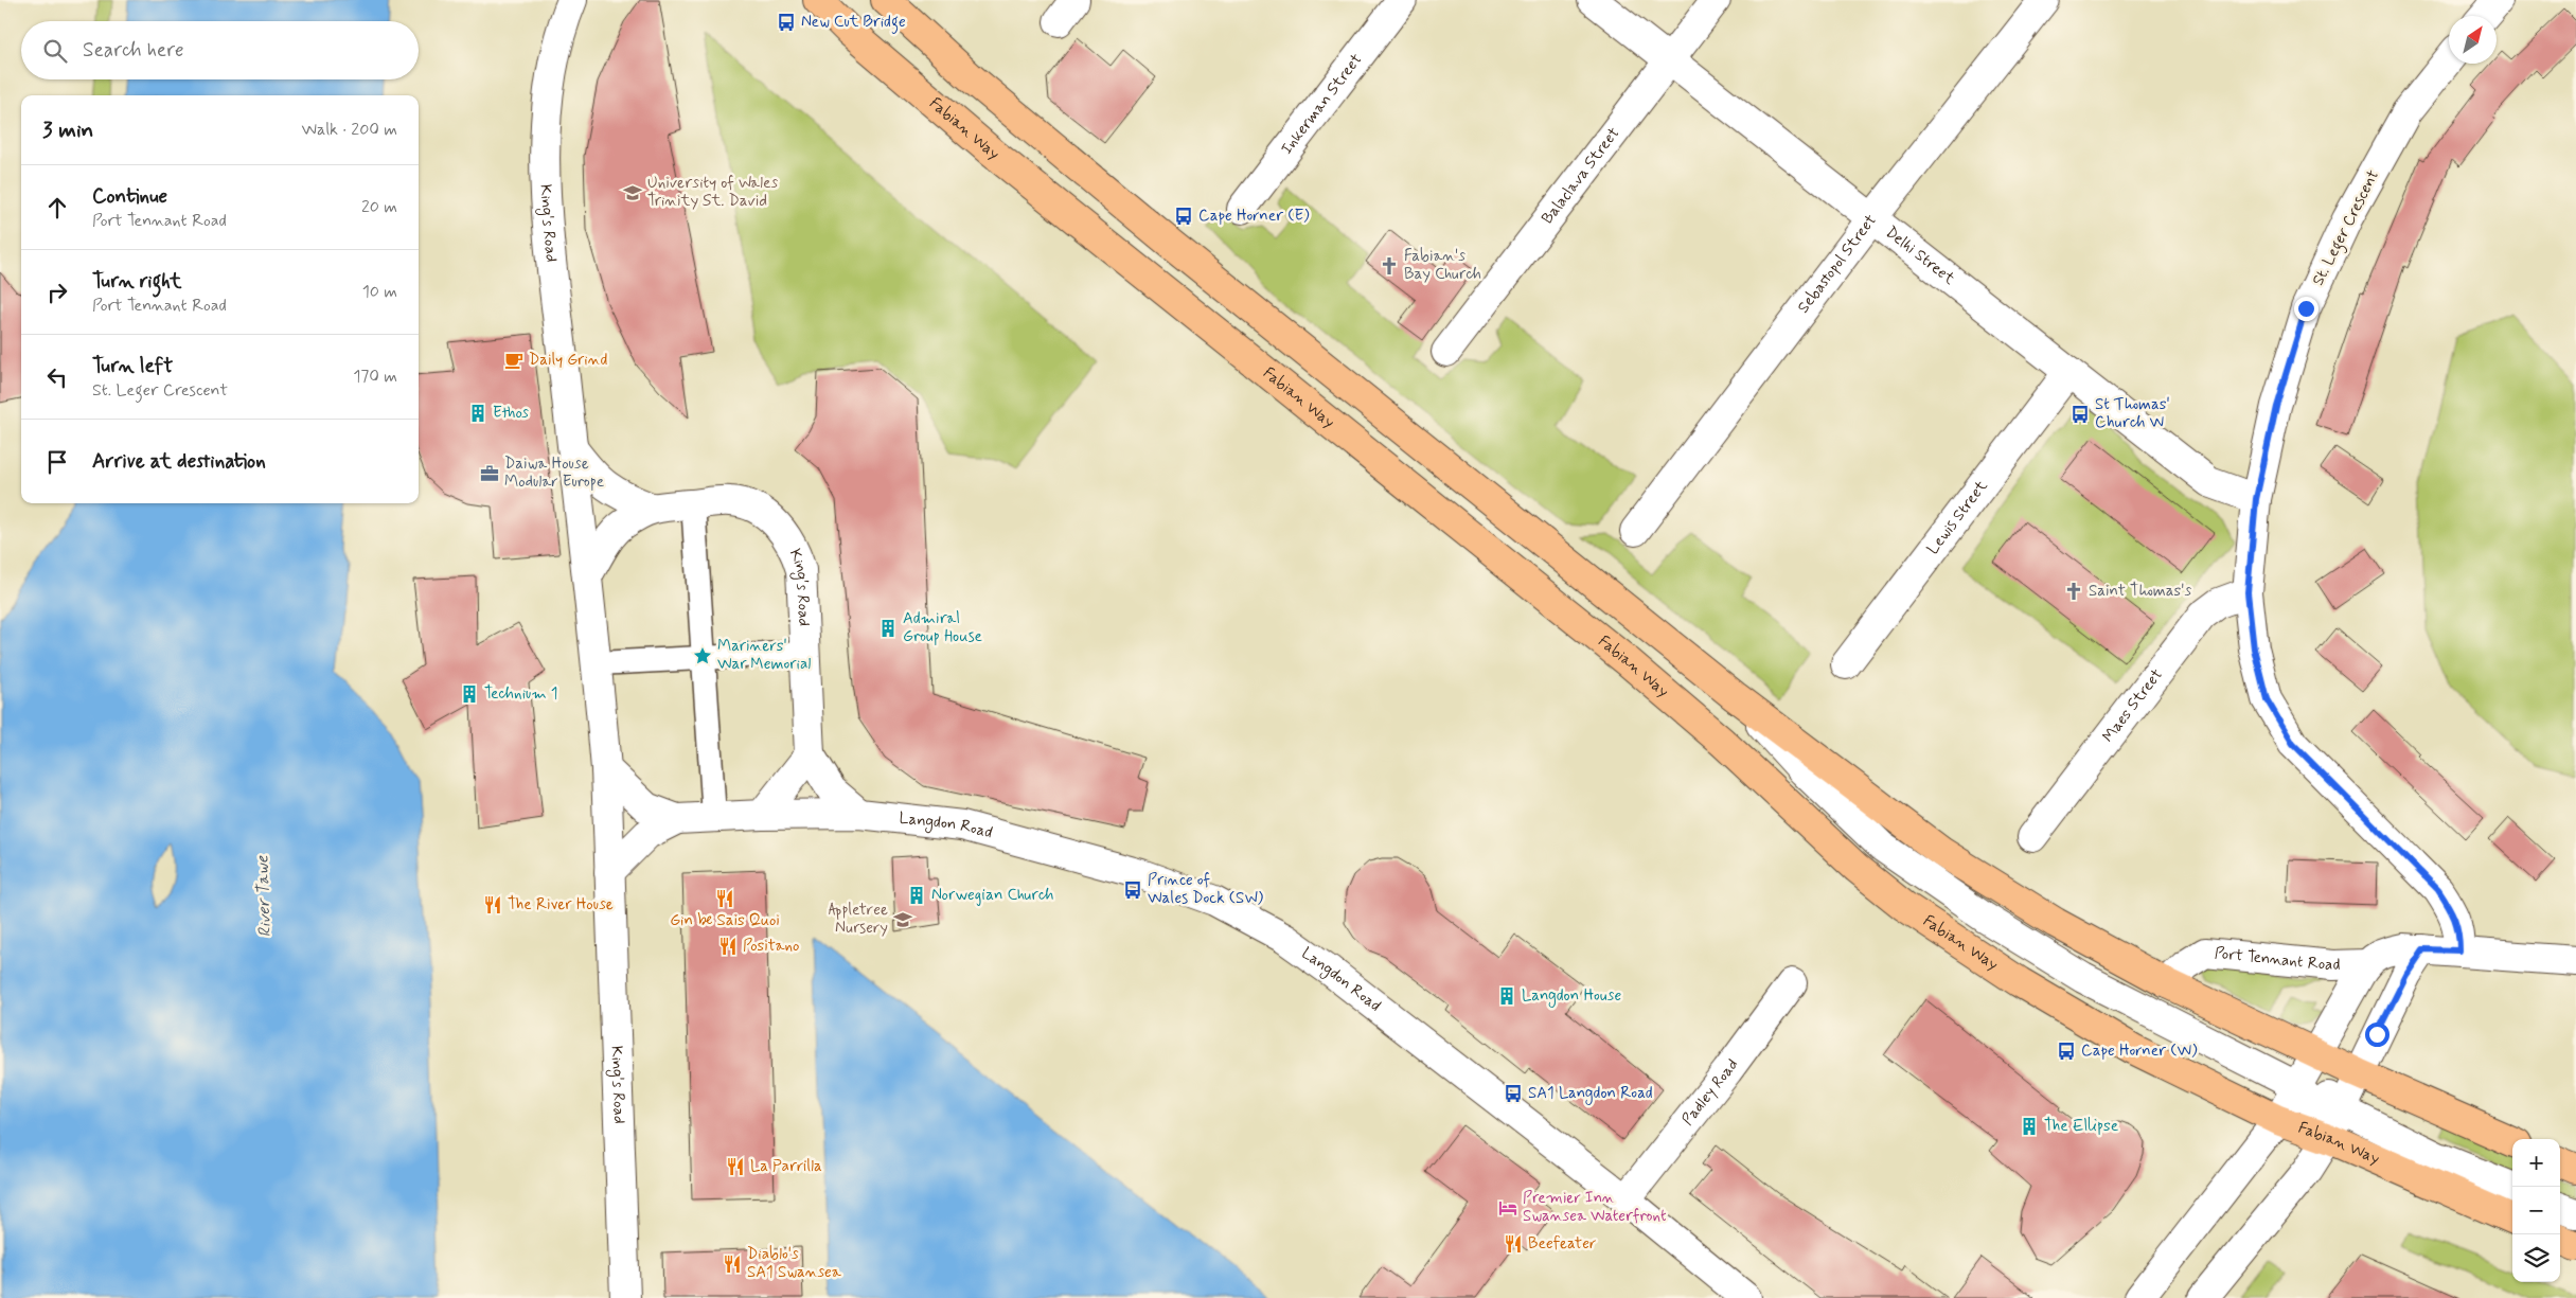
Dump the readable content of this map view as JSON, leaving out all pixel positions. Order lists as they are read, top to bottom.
{
  "streets": {
    "highway": ["Fabian Way"],
    "street": [
      "Inkerman Street",
      "Balaclava Street",
      "King's Road",
      "St. Leger Crescent",
      "Delhi Street",
      "Sebastopol Street",
      "Lewis Street",
      "Maes Street",
      "Langdon Road",
      "Port Tennant Road",
      "Padley Road"
    ]
  },
  "crossings": [
    ["Fabian Way", "Port Tennant Road"],
    ["Balaclava Street", "Delhi Street"],
    ["St. Leger Crescent", "Delhi Street"],
    ["St. Leger Crescent", "Maes Street"],
    ["St. Leger Crescent", "Port Tennant Road"],
    ["Delhi Street", "Sebastopol Street"],
    ["Delhi Street", "Lewis Street"],
    ["Langdon Road", "Padley Road"]
  ],
  "water": ["River Tawe"],
  "places": {
    "bus stop": [
      "New Cut Bridge",
      "Cape Horner (E)",
      "St Thomas' Church W",
      "Prince of Wales Dock (SW)",
      "Cape Horner (W)",
      "SA1 Langdon Road"
    ],
    "school or university": ["University of Wales Trinity St. David", "Appletree Nursery"],
    "church": ["Fabian's Bay Church", "Saint Thomas's"],
    "cafe": ["Daily Grind"],
    "building": [
      "Ethos",
      "Admiral Group House",
      "Technium 1",
      "Norwegian Church",
      "Langdon House",
      "The Ellipse"
    ],
    "office": ["Daiwa House Modular Europe"],
    "place": ["Mariners' War Memorial"],
    "restaurant": [
      "Gin be Sais Quoi",
      "The River House",
      "Positano",
      "La Parrilla",
      "Beefeater",
      "Diablo's SA1 Swansea"
    ],
    "hotel": ["Premier Inn Swansea Waterfront"]
  },
  "north": "top right",
  "page": {
    "search": "Search here",
    "heading": ["3 min", "Walk · 200 m"],
    "list": [
      ["Continue", "Port Tennant Road", "20 m"],
      ["Turn right", "Port Tennant Road", "10 m"],
      ["Turn left", "St. Leger Crescent", "170 m"],
      "Arrive at destination"
    ],
    "map_buttons": ["+", "−"]
  }
}
